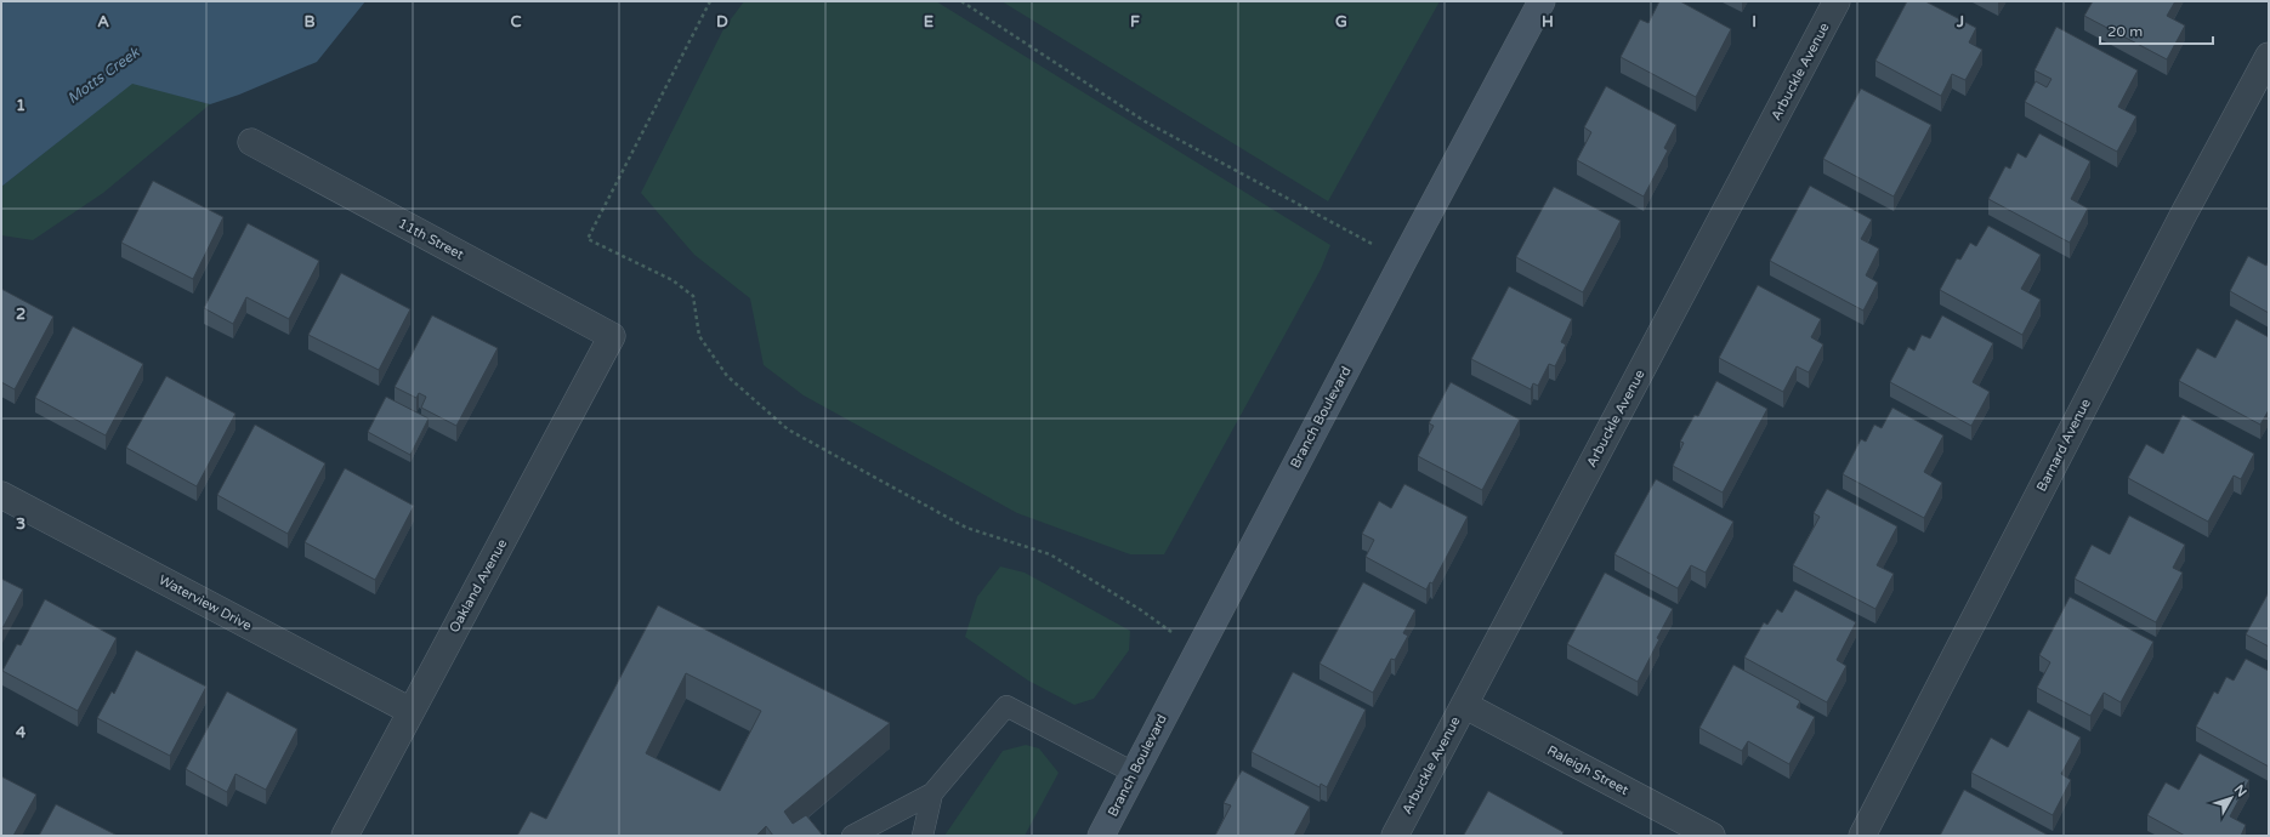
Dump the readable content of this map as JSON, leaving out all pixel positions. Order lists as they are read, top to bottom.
{
  "streets": {
    "street": [
      "Arbuckle Avenue",
      "11th Street",
      "Branch Boulevard",
      "Barnard Avenue",
      "Oakland Avenue",
      "Waterview Drive",
      "Raleigh Street"
    ]
  },
  "crossings": [
    ["Arbuckle Avenue", "Raleigh Street"],
    ["11th Street", "Oakland Avenue"],
    ["Oakland Avenue", "Waterview Drive"]
  ],
  "water": ["Motts Creek"],
  "scale_bar": "20 m",
  "north": "top right",
  "grid": {
    "columns": [
      "A",
      "B",
      "C",
      "D",
      "E",
      "F",
      "G",
      "H",
      "I",
      "J"
    ],
    "rows": [
      "1",
      "2",
      "3",
      "4"
    ]
  }
}
